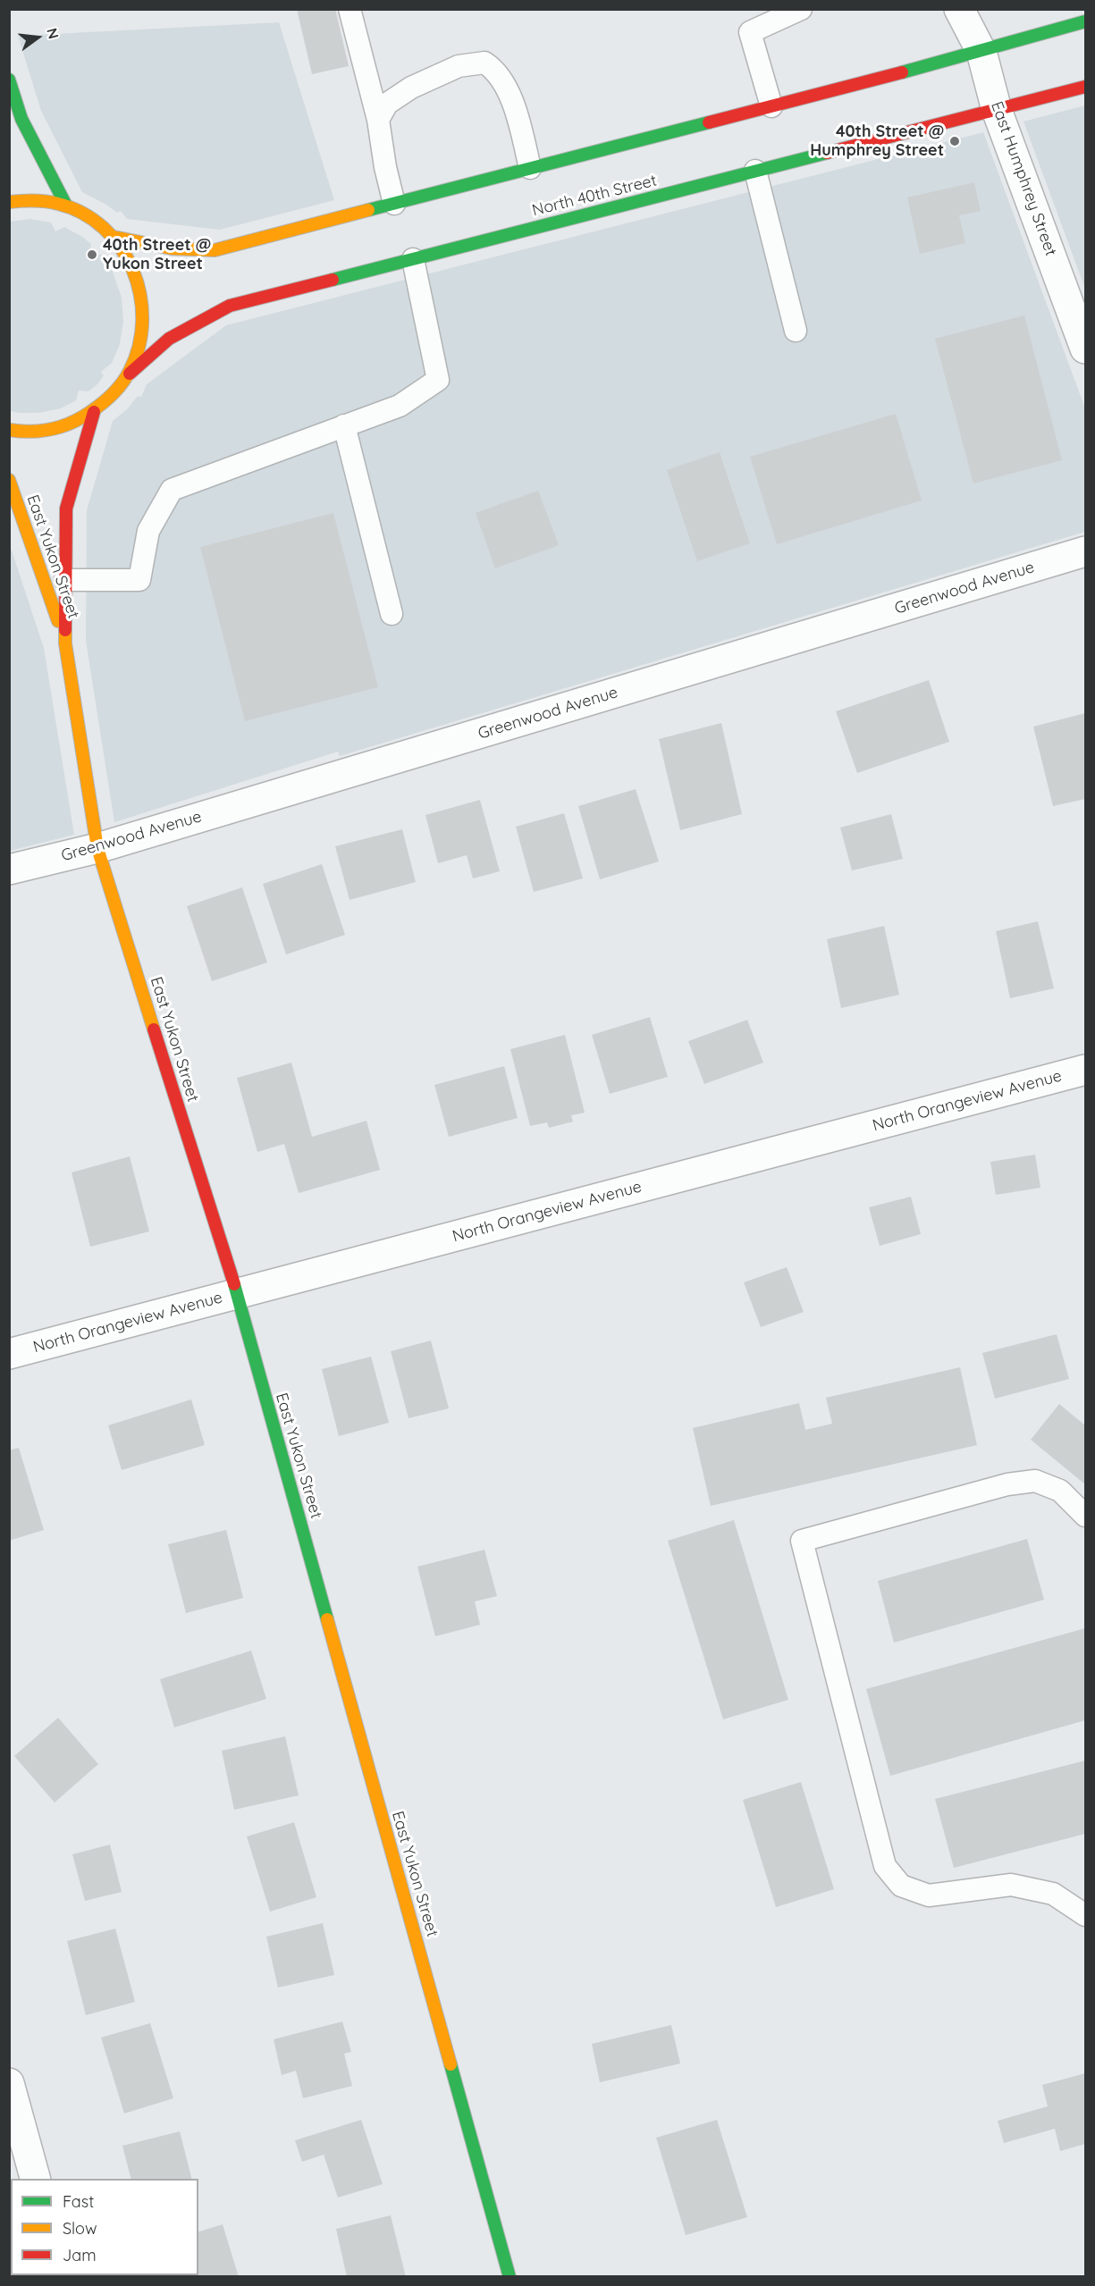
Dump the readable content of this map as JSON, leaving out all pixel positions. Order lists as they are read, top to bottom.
{
  "streets": {
    "main road": ["North 40th Street", "East Yukon Street"],
    "street": ["East Humphrey Street", "Greenwood Avenue", "North Orangeview Avenue"]
  },
  "crossings": [
    ["East Humphrey Street", "North 40th Street"],
    ["East Yukon Street", "Greenwood Avenue"],
    ["East Yukon Street", "North Orangeview Avenue"]
  ],
  "places": ["40th Street @ Humphrey Street", "40th Street @ Yukon Street"],
  "legend": ["Fast", "Slow", "Jam"],
  "north": "right"
}
